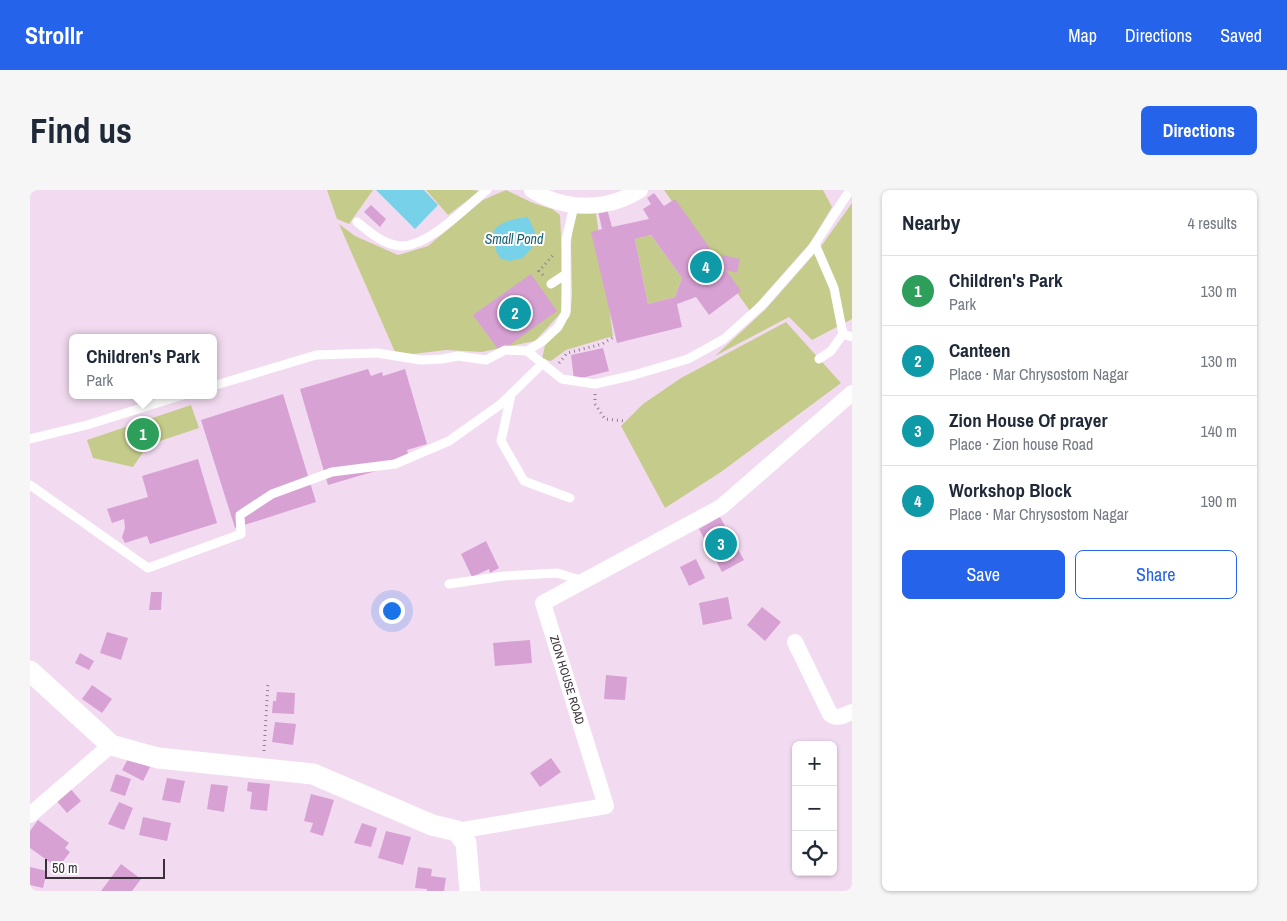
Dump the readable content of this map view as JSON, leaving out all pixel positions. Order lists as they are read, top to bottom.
{
  "streets": {
    "street": ["ZION HOUSE ROAD"]
  },
  "water": ["Small Pond"],
  "scale_bar": "50 m",
  "page": {
    "header": "Strollr",
    "nav": ["Map", "Directions", "Saved"],
    "buttons": [
      "Directions",
      ["Save", "Share"]
    ],
    "title": "Find us",
    "heading": ["Nearby", "4 results"],
    "pins": [
      "4",
      "2",
      "1",
      "3"
    ],
    "list": [
      {
        "mark": "1",
        "name": "Children's Park",
        "note": "Park",
        "value": "130 m"
      },
      {
        "mark": "2",
        "name": "Canteen",
        "note": "Place · Mar Chrysostom Nagar",
        "value": "130 m"
      },
      {
        "mark": "3",
        "name": "Zion House Of prayer",
        "note": "Place · Zion house Road",
        "value": "140 m"
      },
      {
        "mark": "4",
        "name": "Workshop Block",
        "note": "Place · Mar Chrysostom Nagar",
        "value": "190 m"
      }
    ],
    "popup": ["Children's Park", "Park"],
    "map_buttons": ["+", "−"],
    "scale": "50 m"
  }
}
